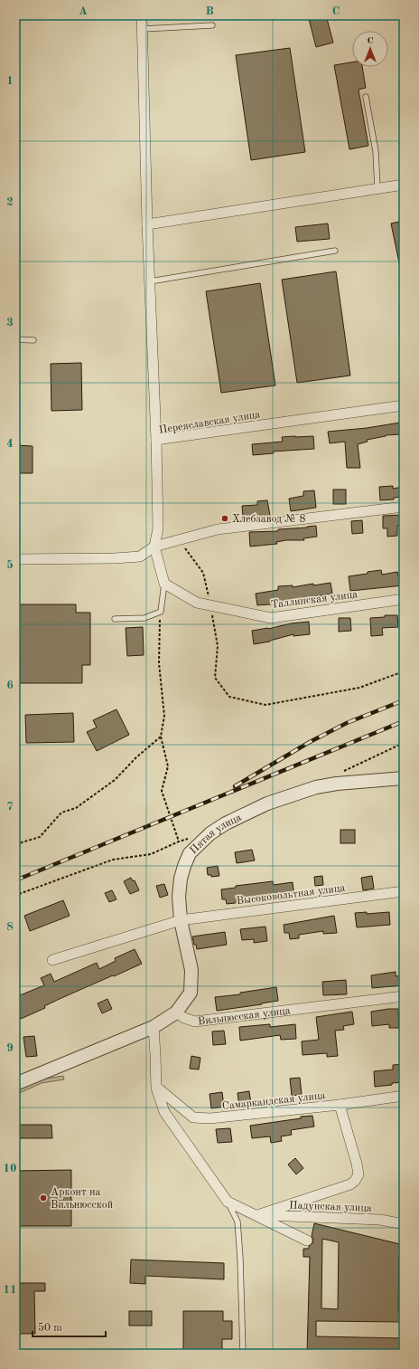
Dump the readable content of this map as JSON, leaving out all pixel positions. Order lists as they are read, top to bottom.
{
  "streets": {
    "street": [
      "Переяславская улица",
      "Таллинская улица",
      "Пятая улица",
      "Высоковольтная улица",
      "Вильнюсская улица",
      "Самаркандская улица",
      "Падунская улица"
    ]
  },
  "crossings": [
    ["Пятая улица", "Высоковольтная улица"],
    ["Пятая улица", "Вильнюсская улица"]
  ],
  "places": ["Хлебзавод № 8", "Арконт на Вильнюсской"],
  "scale_bar": "50 m",
  "north": "top",
  "grid": {
    "columns": ["A", "B", "C"],
    "rows": [
      "1",
      "2",
      "3",
      "4",
      "5",
      "6",
      "7",
      "8",
      "9",
      "10",
      "11"
    ]
  }
}
